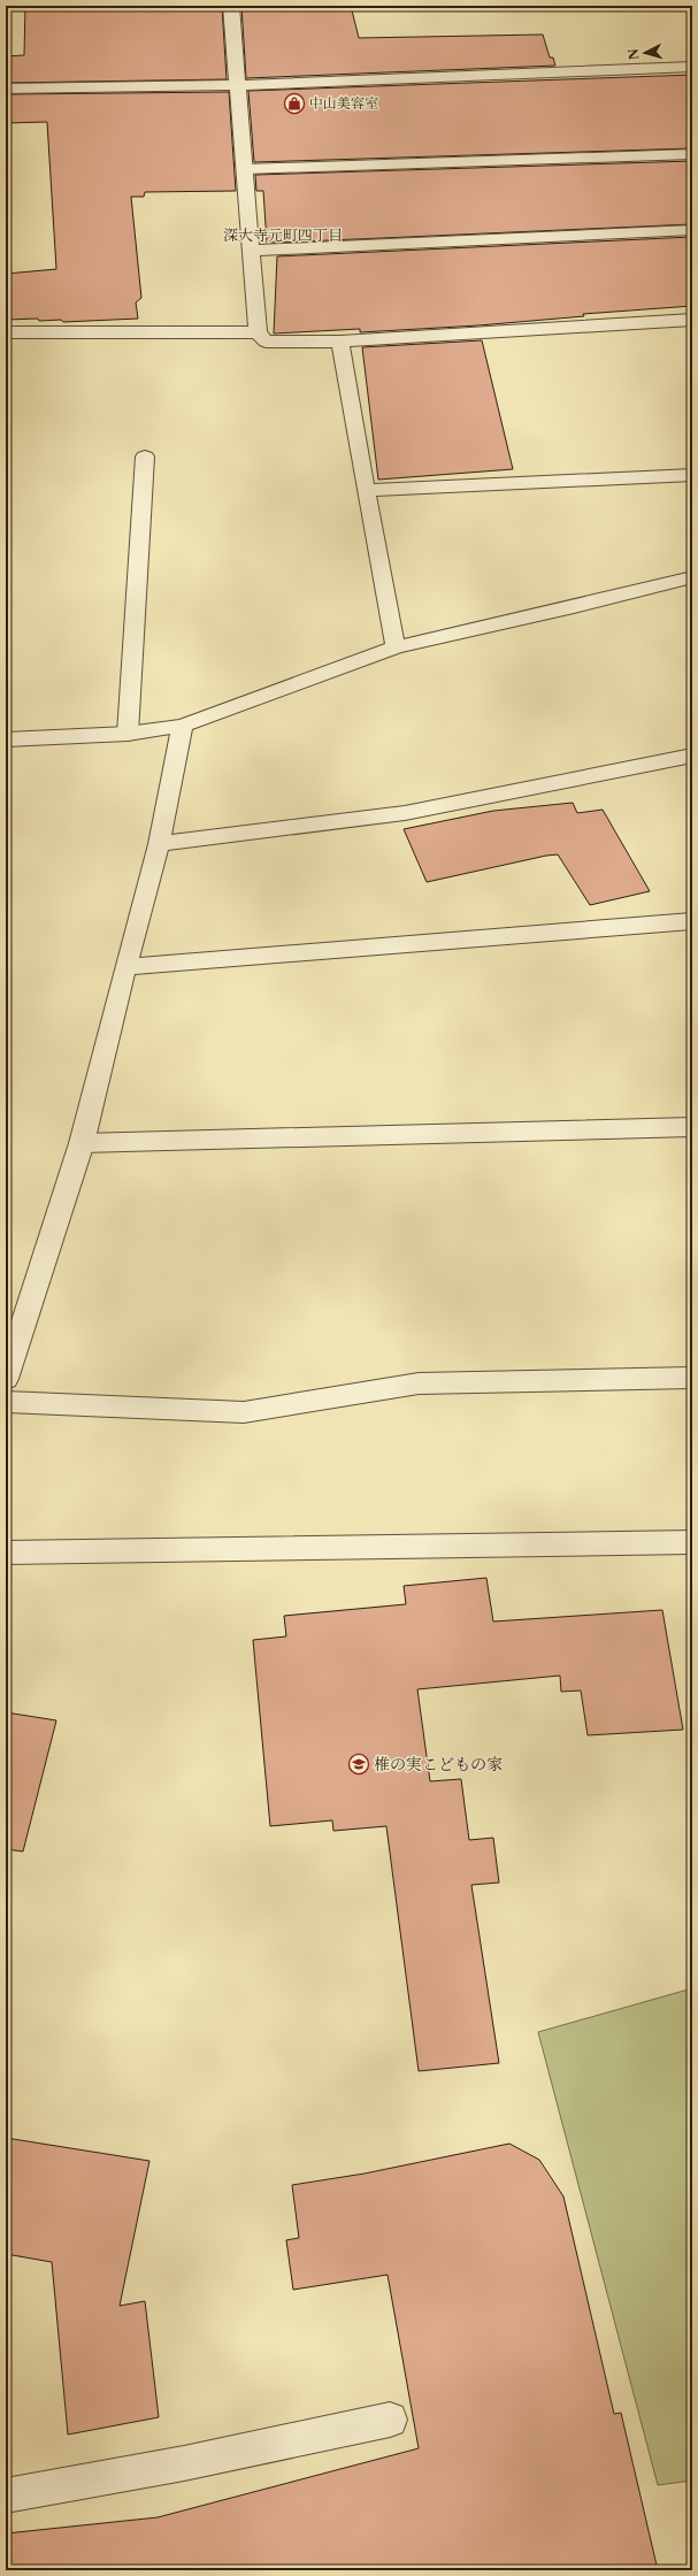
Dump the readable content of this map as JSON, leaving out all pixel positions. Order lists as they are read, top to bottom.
{
  "districts": ["深大寺元町四丁目"],
  "places": {
    "shop": ["中山美容室"],
    "school or university": ["椎の実こどもの家"]
  },
  "north": "left"
}
